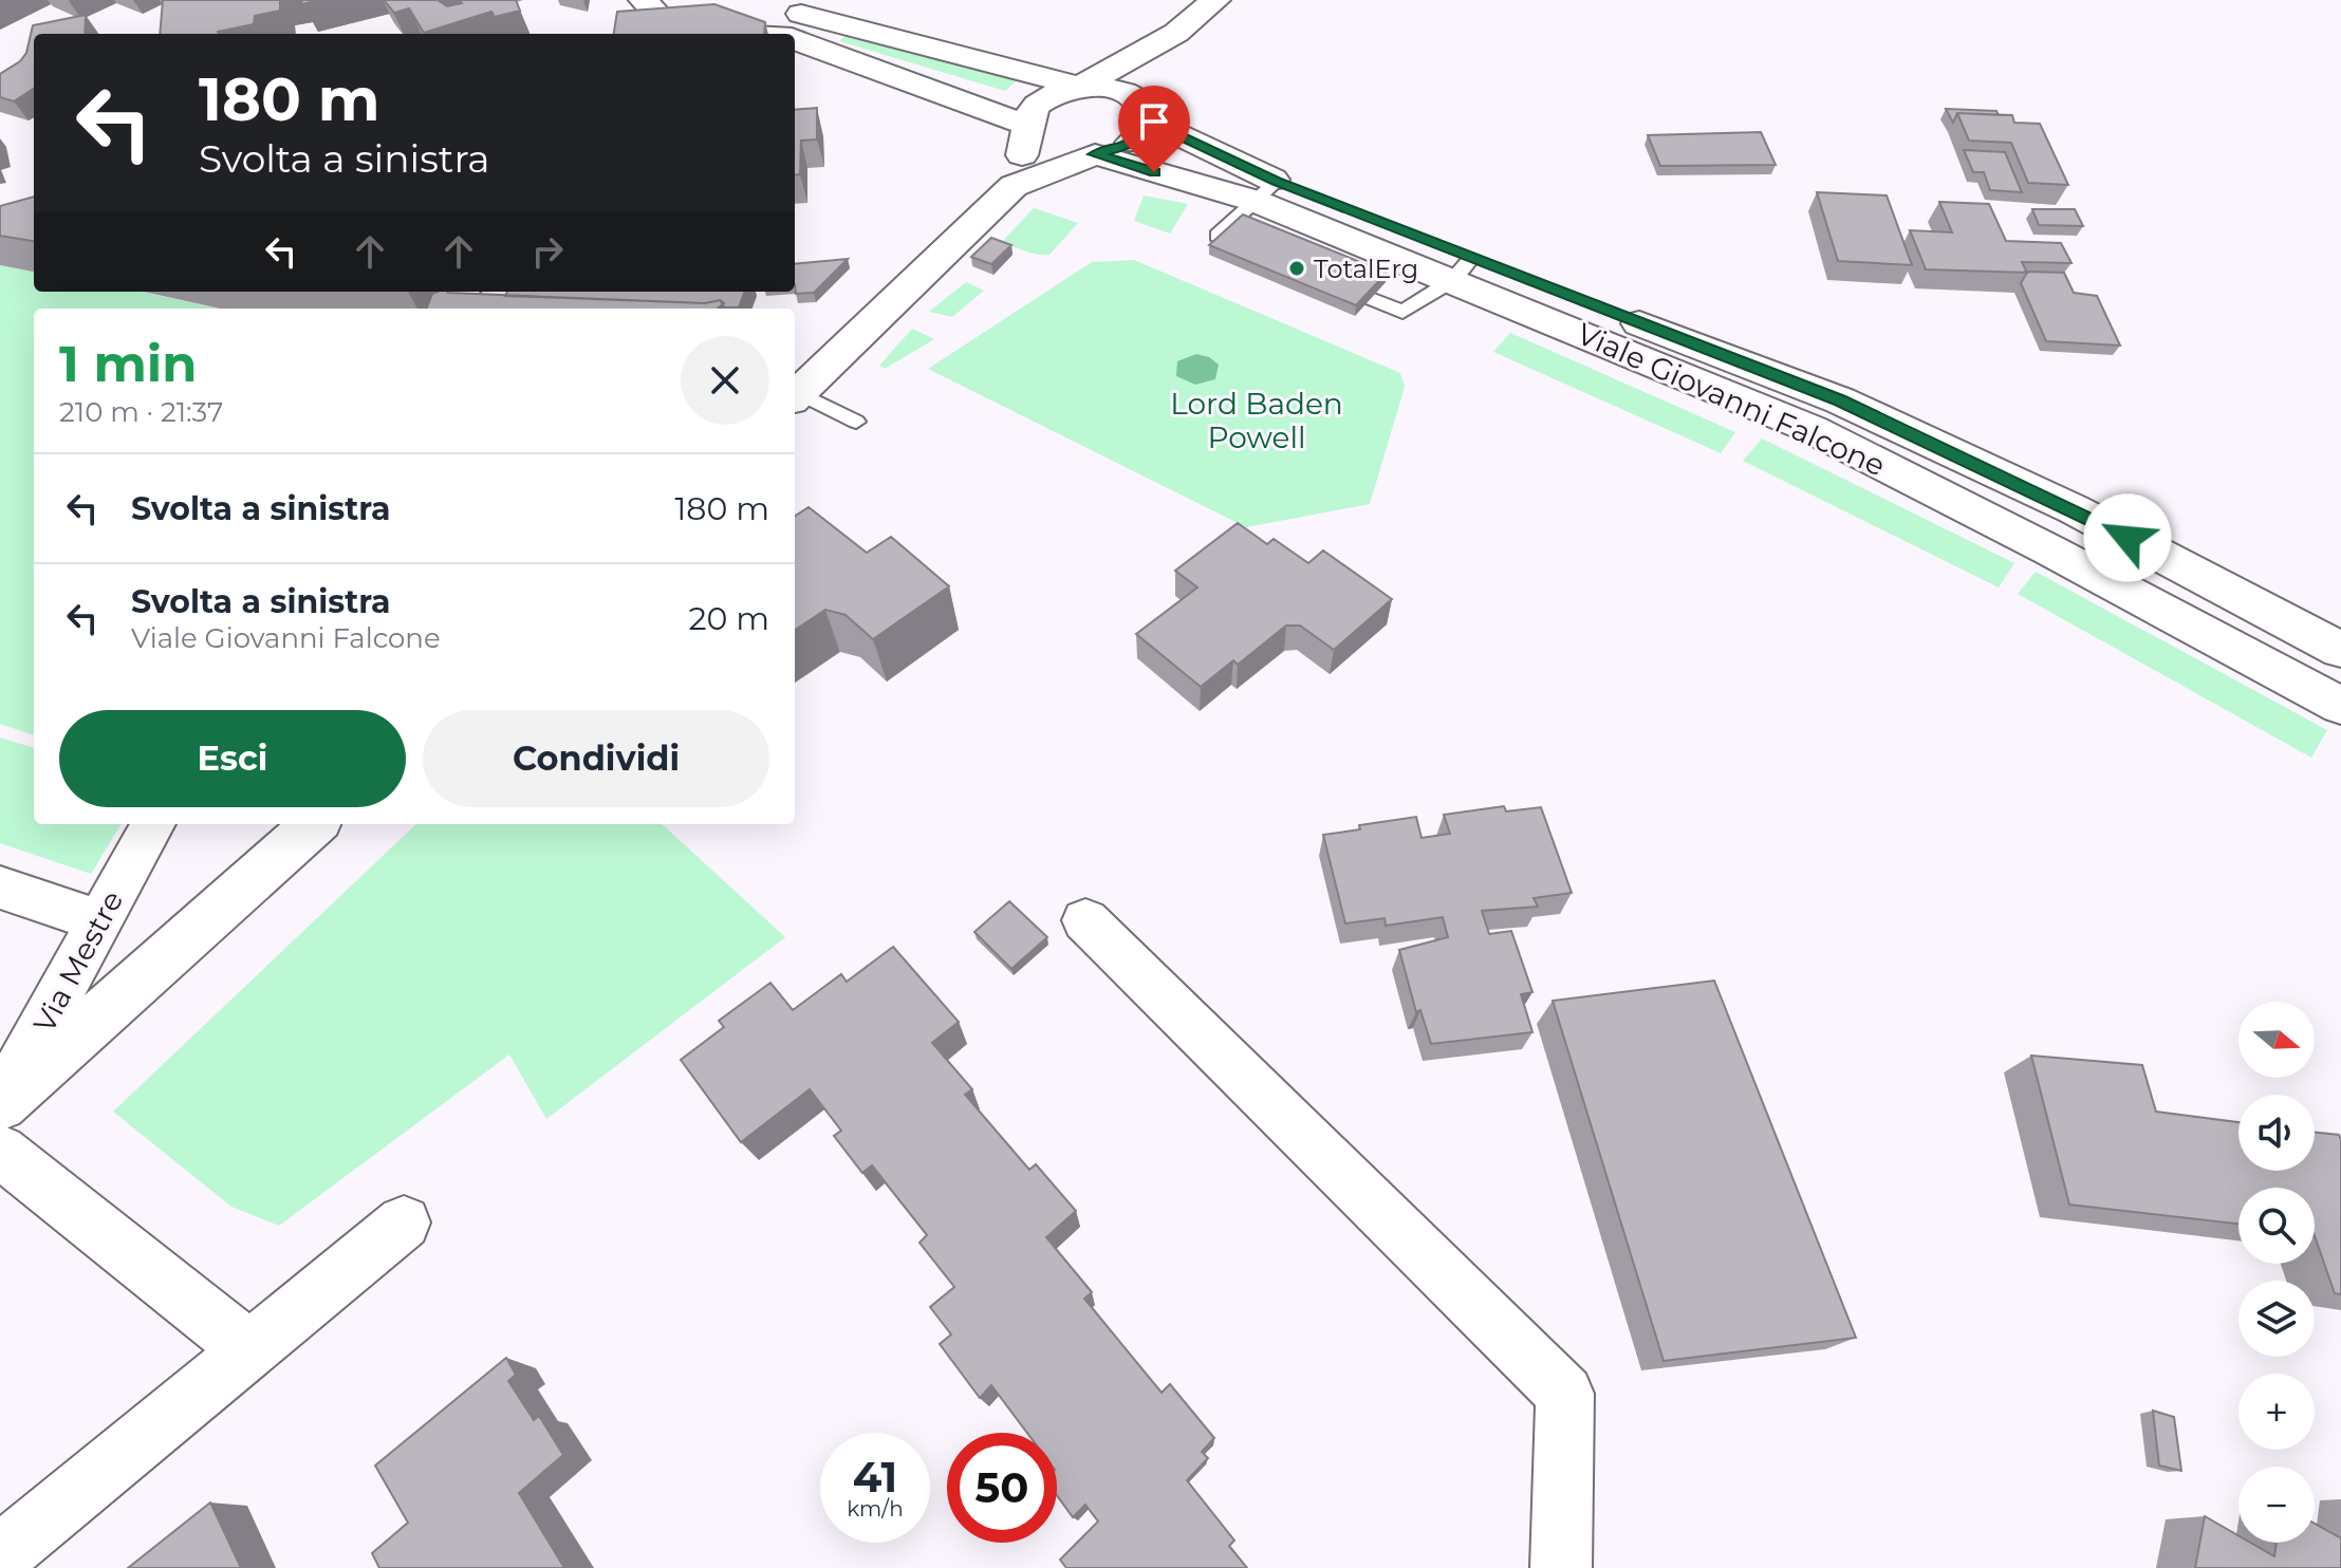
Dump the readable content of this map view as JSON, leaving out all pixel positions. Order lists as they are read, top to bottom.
{
  "streets": {
    "main road": ["Viale Giovanni Falcone"],
    "street": ["Via Mestre"]
  },
  "parks": ["Lord Baden Powell"],
  "places": ["TotalErg"],
  "north": "right",
  "page": {
    "turn": ["180 m", "Svolta a sinistra"],
    "heading": ["1 min", "210 m · 21:37"],
    "list": [
      {
        "name": "Svolta a sinistra",
        "value": "180 m"
      },
      {
        "name": "Svolta a sinistra",
        "note": "Viale Giovanni Falcone",
        "value": "20 m"
      }
    ],
    "buttons": ["Esci", "Condividi"],
    "map_buttons": ["+", "−"],
    "speed": "41 km/h",
    "limit": "50"
  }
}
